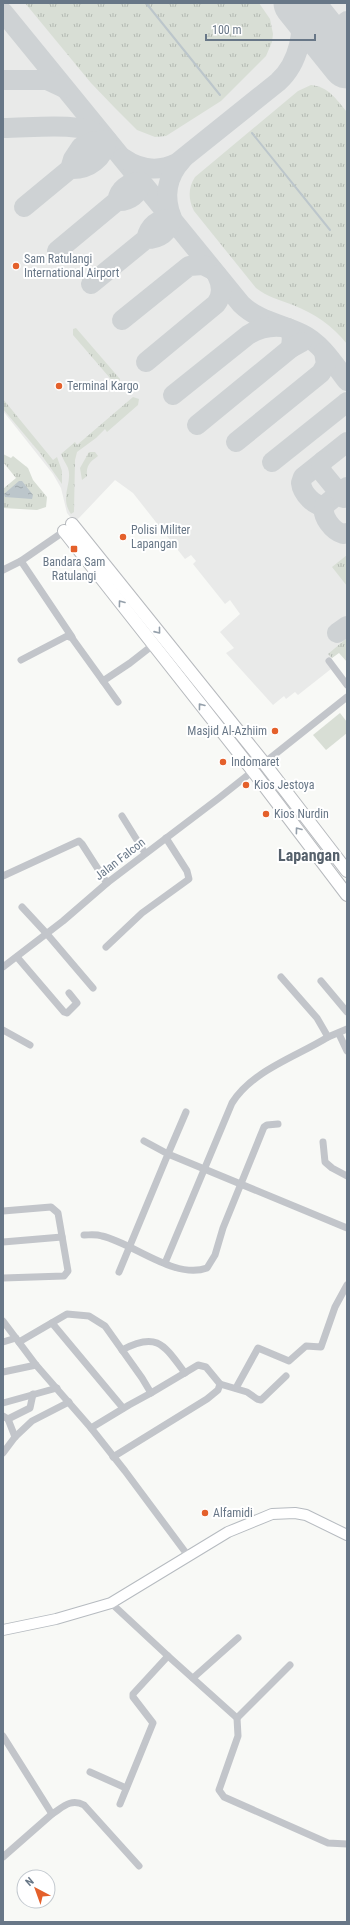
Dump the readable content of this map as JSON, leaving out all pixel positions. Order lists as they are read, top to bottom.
{
  "streets": {
    "street": ["Jalan Falcon"]
  },
  "districts": ["Lapangan"],
  "places": {
    "other": [
      "Sam Ratulangi International Airport",
      "Terminal Kargo",
      "Polisi Militer Lapangan",
      "Masjid Al-Azhiim",
      "Indomaret",
      "Kios Jestoya",
      "Kios Nurdin",
      "Alfamidi"
    ],
    "transit": ["Bandara Sam Ratulangi"]
  },
  "scale_bar": "100 m",
  "north": "top left"
}
